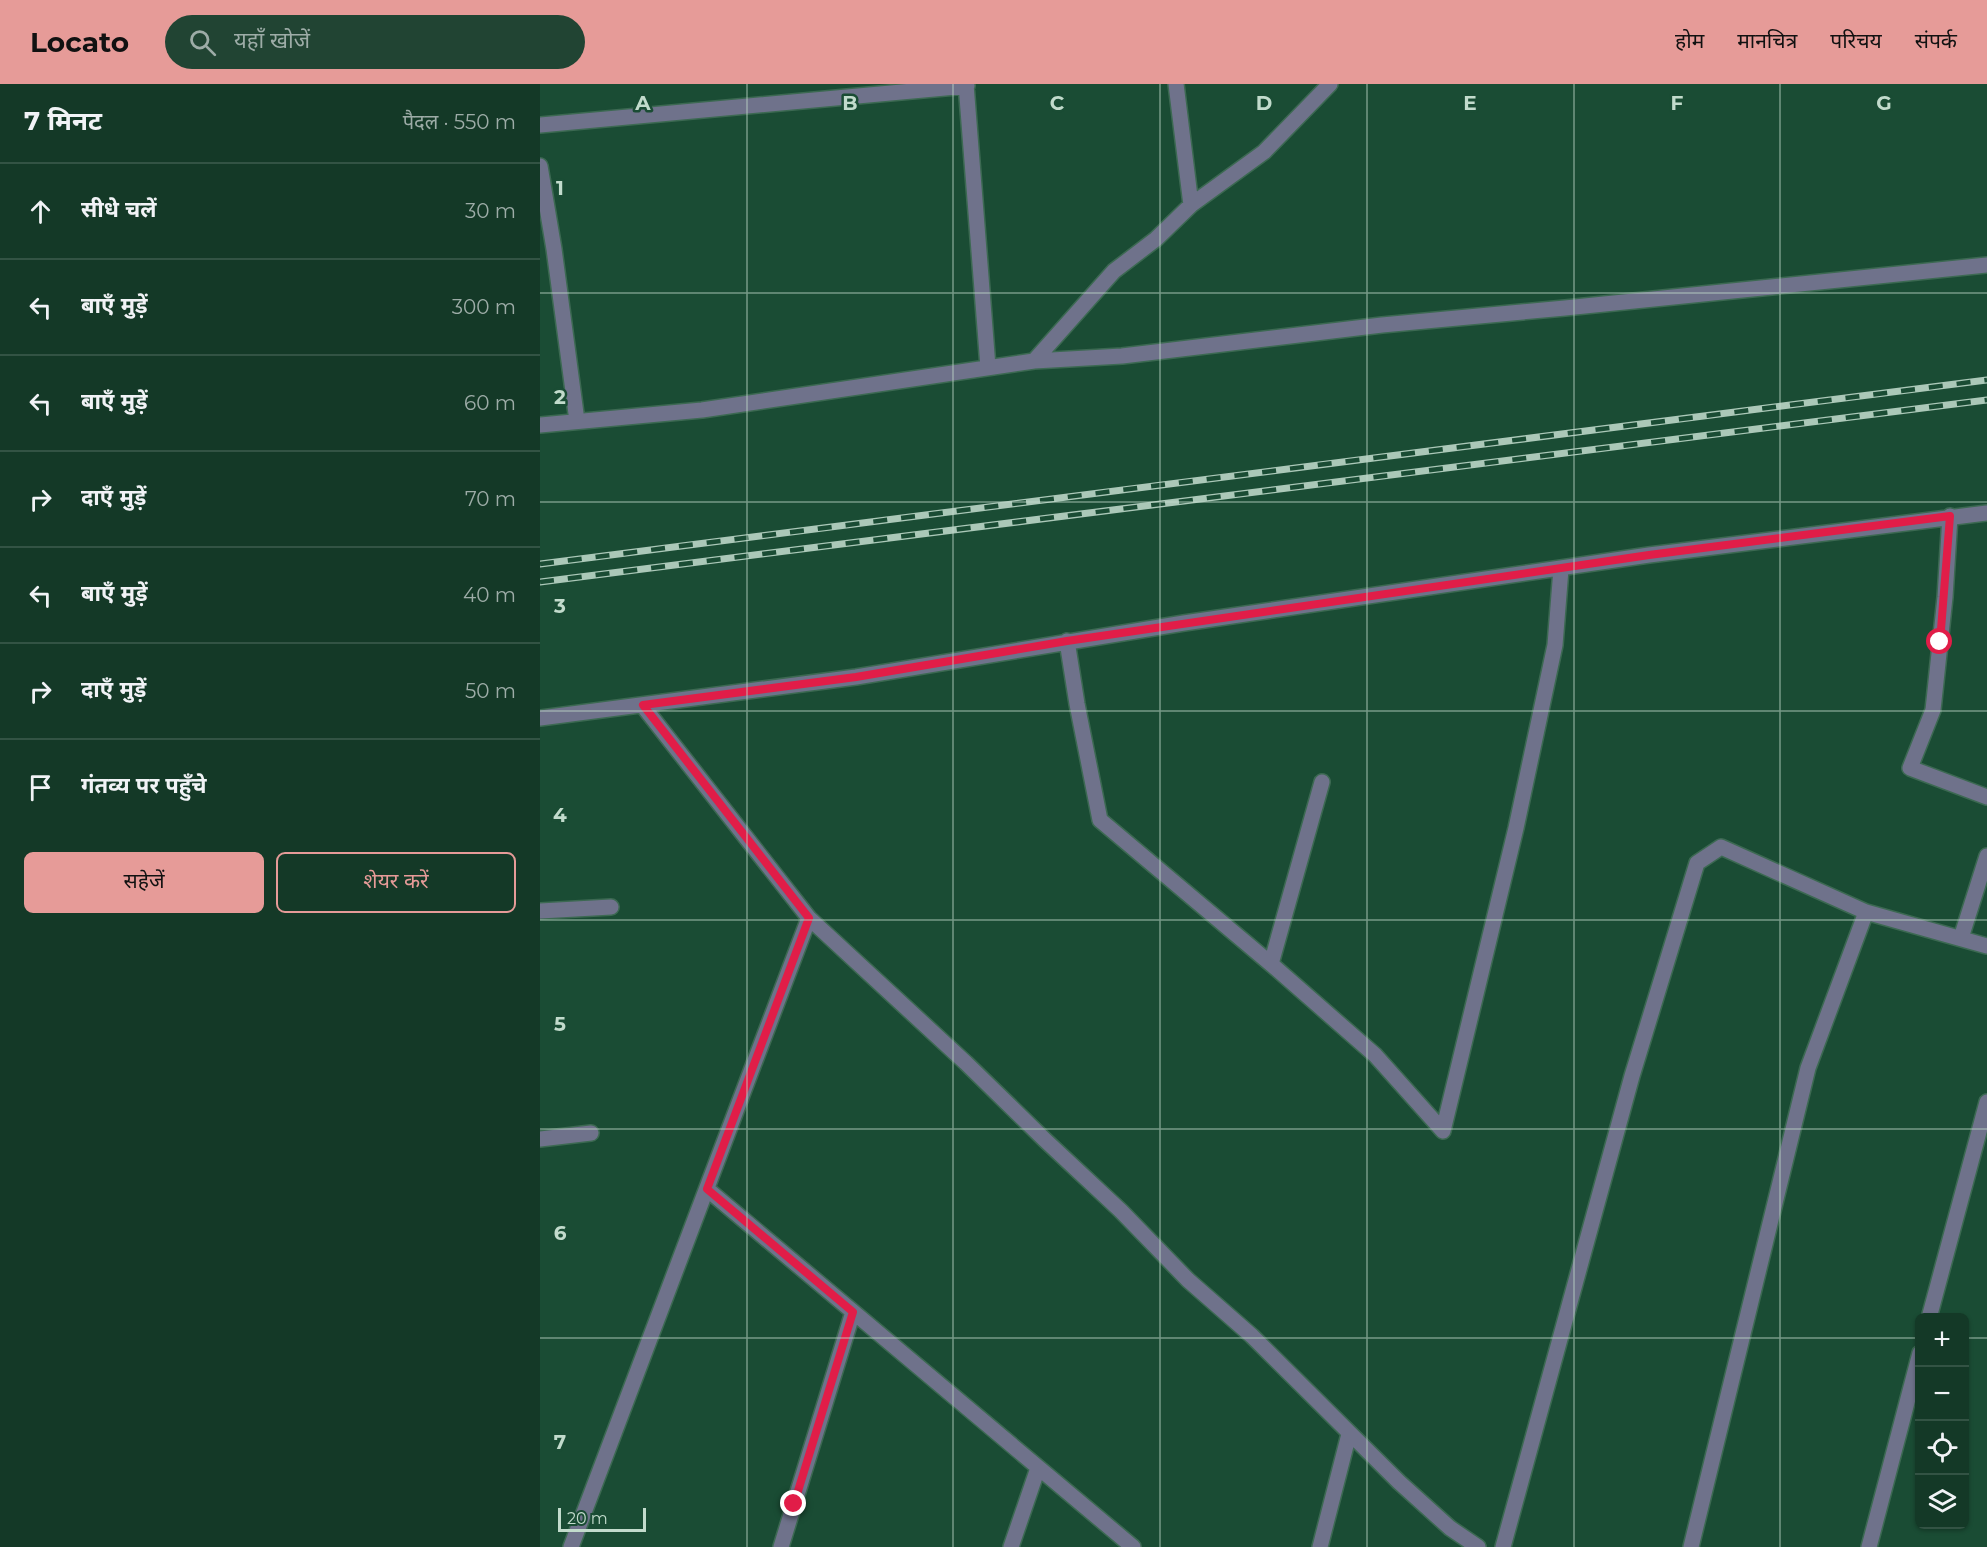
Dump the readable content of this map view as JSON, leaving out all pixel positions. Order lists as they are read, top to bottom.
{
  "scale_bar": "20 m",
  "page": {
    "header": "Locato",
    "search": "यहाँ खोजें",
    "nav": [
      "होम",
      "मानचित्र",
      "परिचय",
      "संपर्क"
    ],
    "heading": ["7 मिनट", "पैदल · 550 m"],
    "list": [
      ["सीधे चलें", "30 m"],
      ["बाएँ मुड़ें", "300 m"],
      ["बाएँ मुड़ें", "60 m"],
      ["दाएँ मुड़ें", "70 m"],
      ["बाएँ मुड़ें", "40 m"],
      ["दाएँ मुड़ें", "50 m"],
      "गंतव्य पर पहुँचे"
    ],
    "buttons": ["सहेजें", "शेयर करें"],
    "map_buttons": ["+", "−"],
    "scale": "20 m"
  },
  "grid": {
    "columns": [
      "A",
      "B",
      "C",
      "D",
      "E",
      "F",
      "G"
    ],
    "rows": [
      "1",
      "2",
      "3",
      "4",
      "5",
      "6",
      "7"
    ]
  }
}
